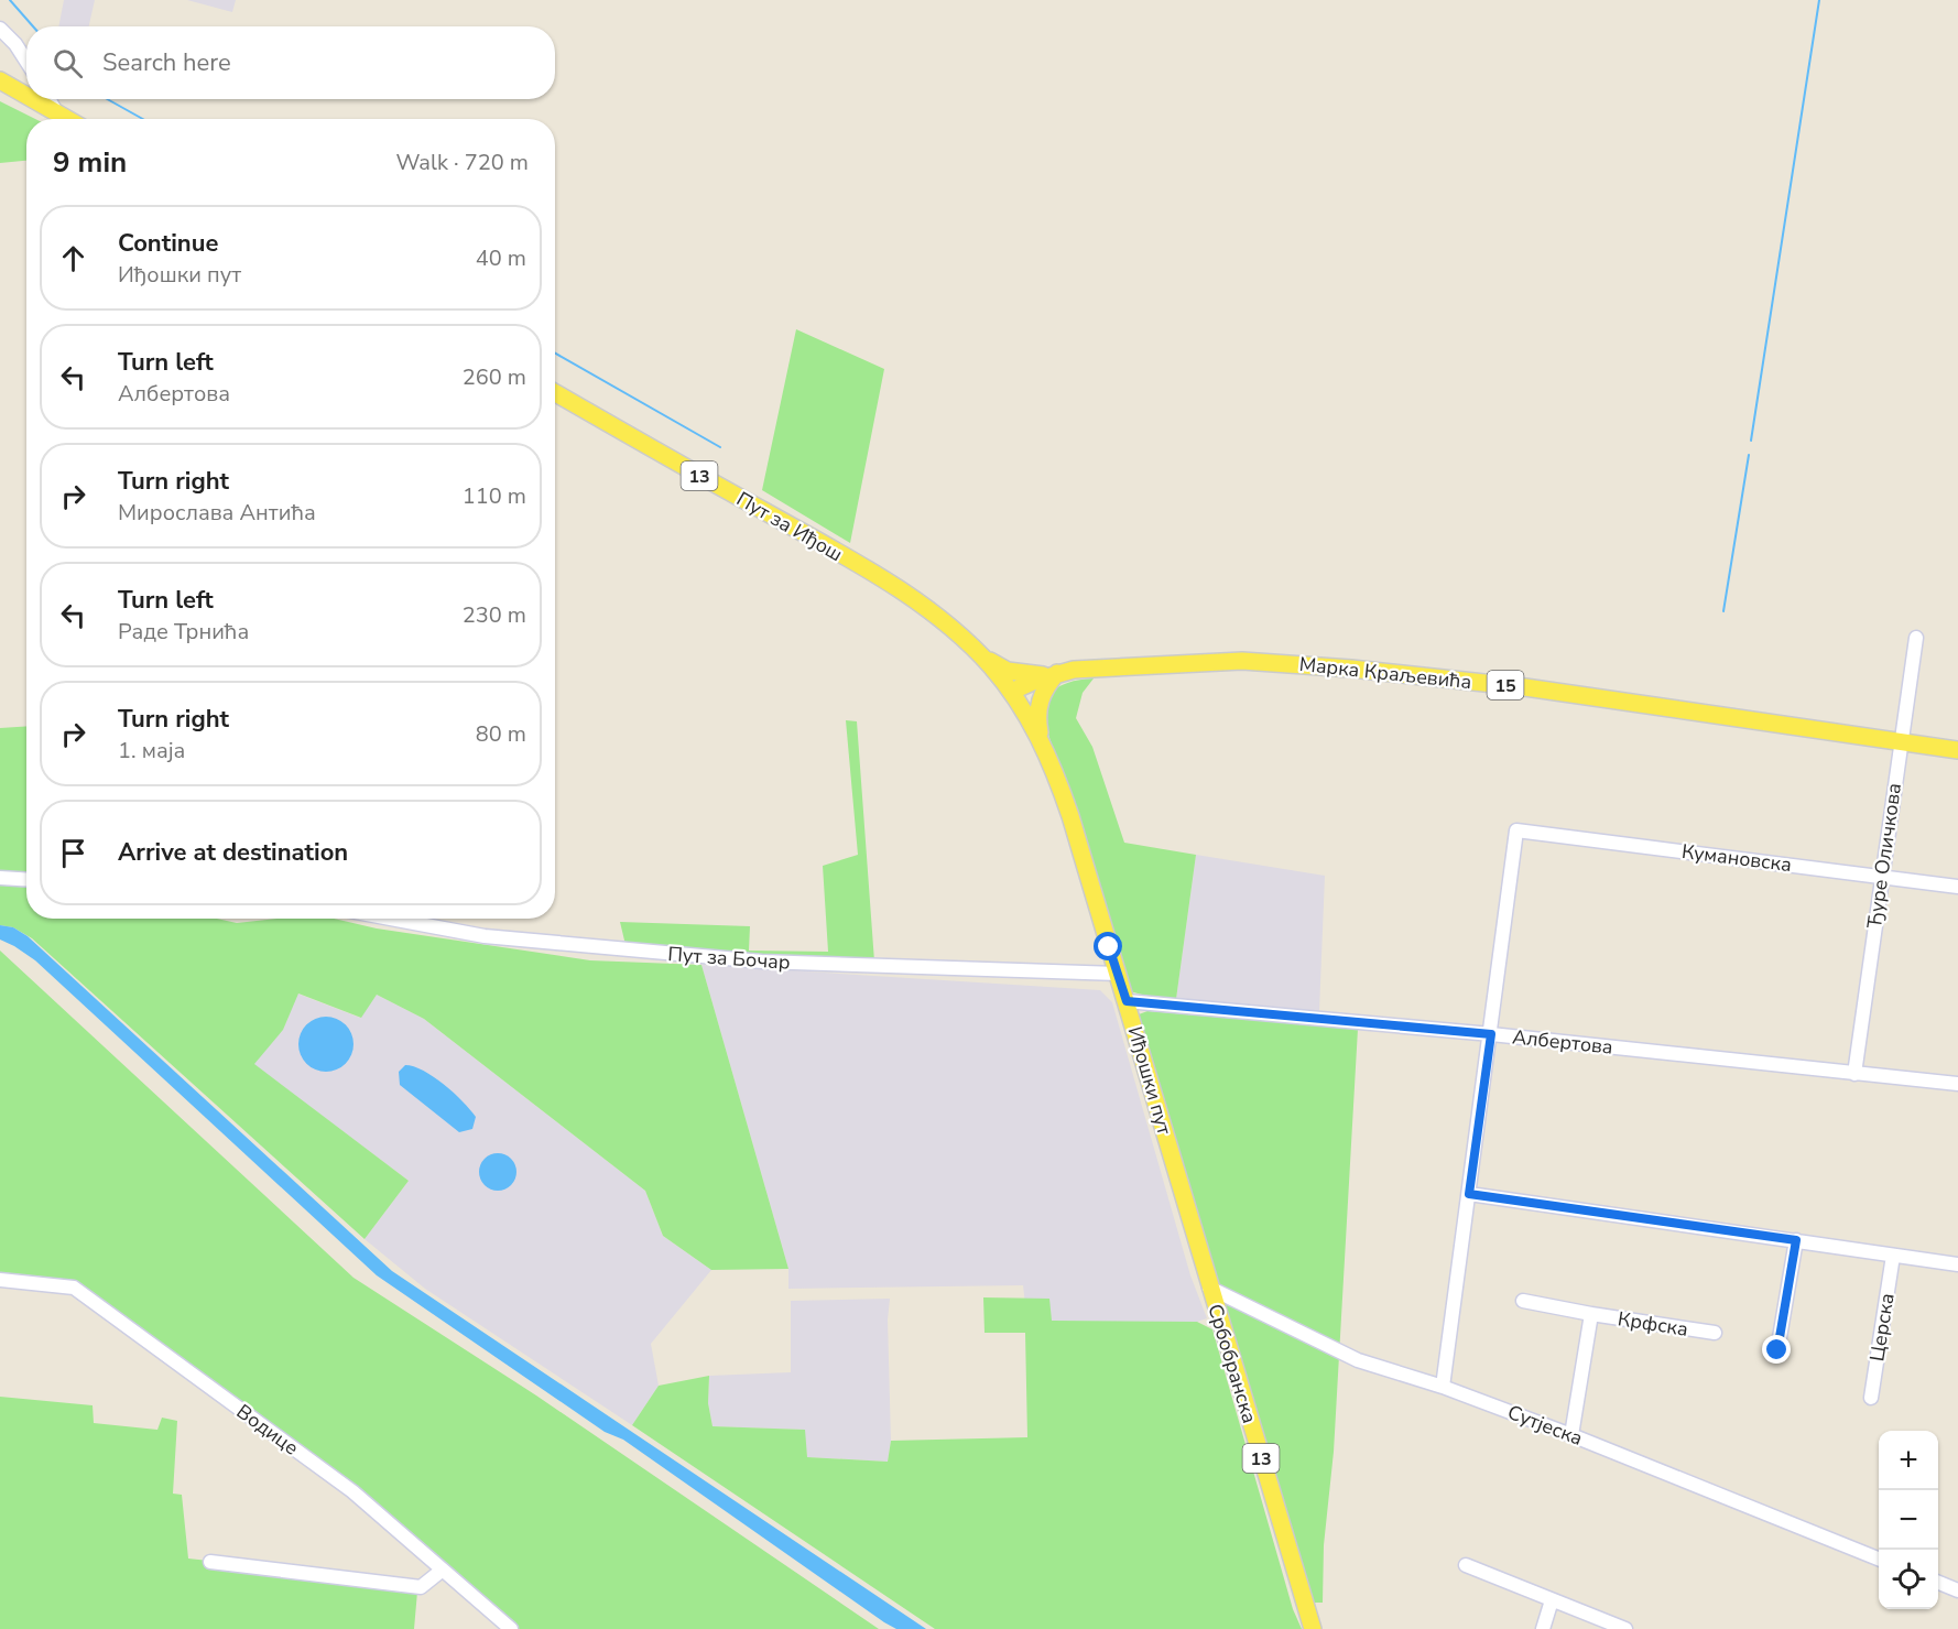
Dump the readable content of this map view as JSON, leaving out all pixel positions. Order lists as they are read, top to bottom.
{
  "streets": {
    "main road": [
      "13",
      "Пут за Иђош",
      "Марка Краљевића",
      "15",
      "Иђошки пут",
      "Србобранска"
    ],
    "street": [
      "Ђуре Оличкова",
      "Кумановска",
      "Пут за Бочар",
      "Албертова",
      "Крфска",
      "Церска",
      "Сутјеска",
      "Водице"
    ]
  },
  "crossings": [
    ["Пут за Иђош", "Марка Краљевића"],
    ["Пут за Иђош", "Иђошки пут"],
    ["Марка Краљевића", "Ђуре Оличкова"],
    ["Марка Краљевића", "Иђошки пут"],
    ["Ђуре Оличкова", "Кумановска"],
    ["Ђуре Оличкова", "Албертова"],
    ["Кумановска", "Албертова"],
    ["Пут за Бочар", "Иђошки пут"],
    ["Албертова", "Иђошки пут"],
    ["Иђошки пут", "Србобранска"],
    ["Иђошки пут", "Сутјеска"],
    ["Крфска", "Сутјеска"],
    ["Србобранска", "Сутјеска"]
  ],
  "page": {
    "search": "Search here",
    "heading": ["9 min", "Walk · 720 m"],
    "list": [
      ["Continue", "Иђошки пут", "40 m"],
      ["Turn left", "Албертова", "260 m"],
      ["Turn right", "Мирослава Антића", "110 m"],
      ["Turn left", "Раде Трнића", "230 m"],
      ["Turn right", "1. маја", "80 m"],
      "Arrive at destination"
    ],
    "map_buttons": ["+", "−"]
  }
}
